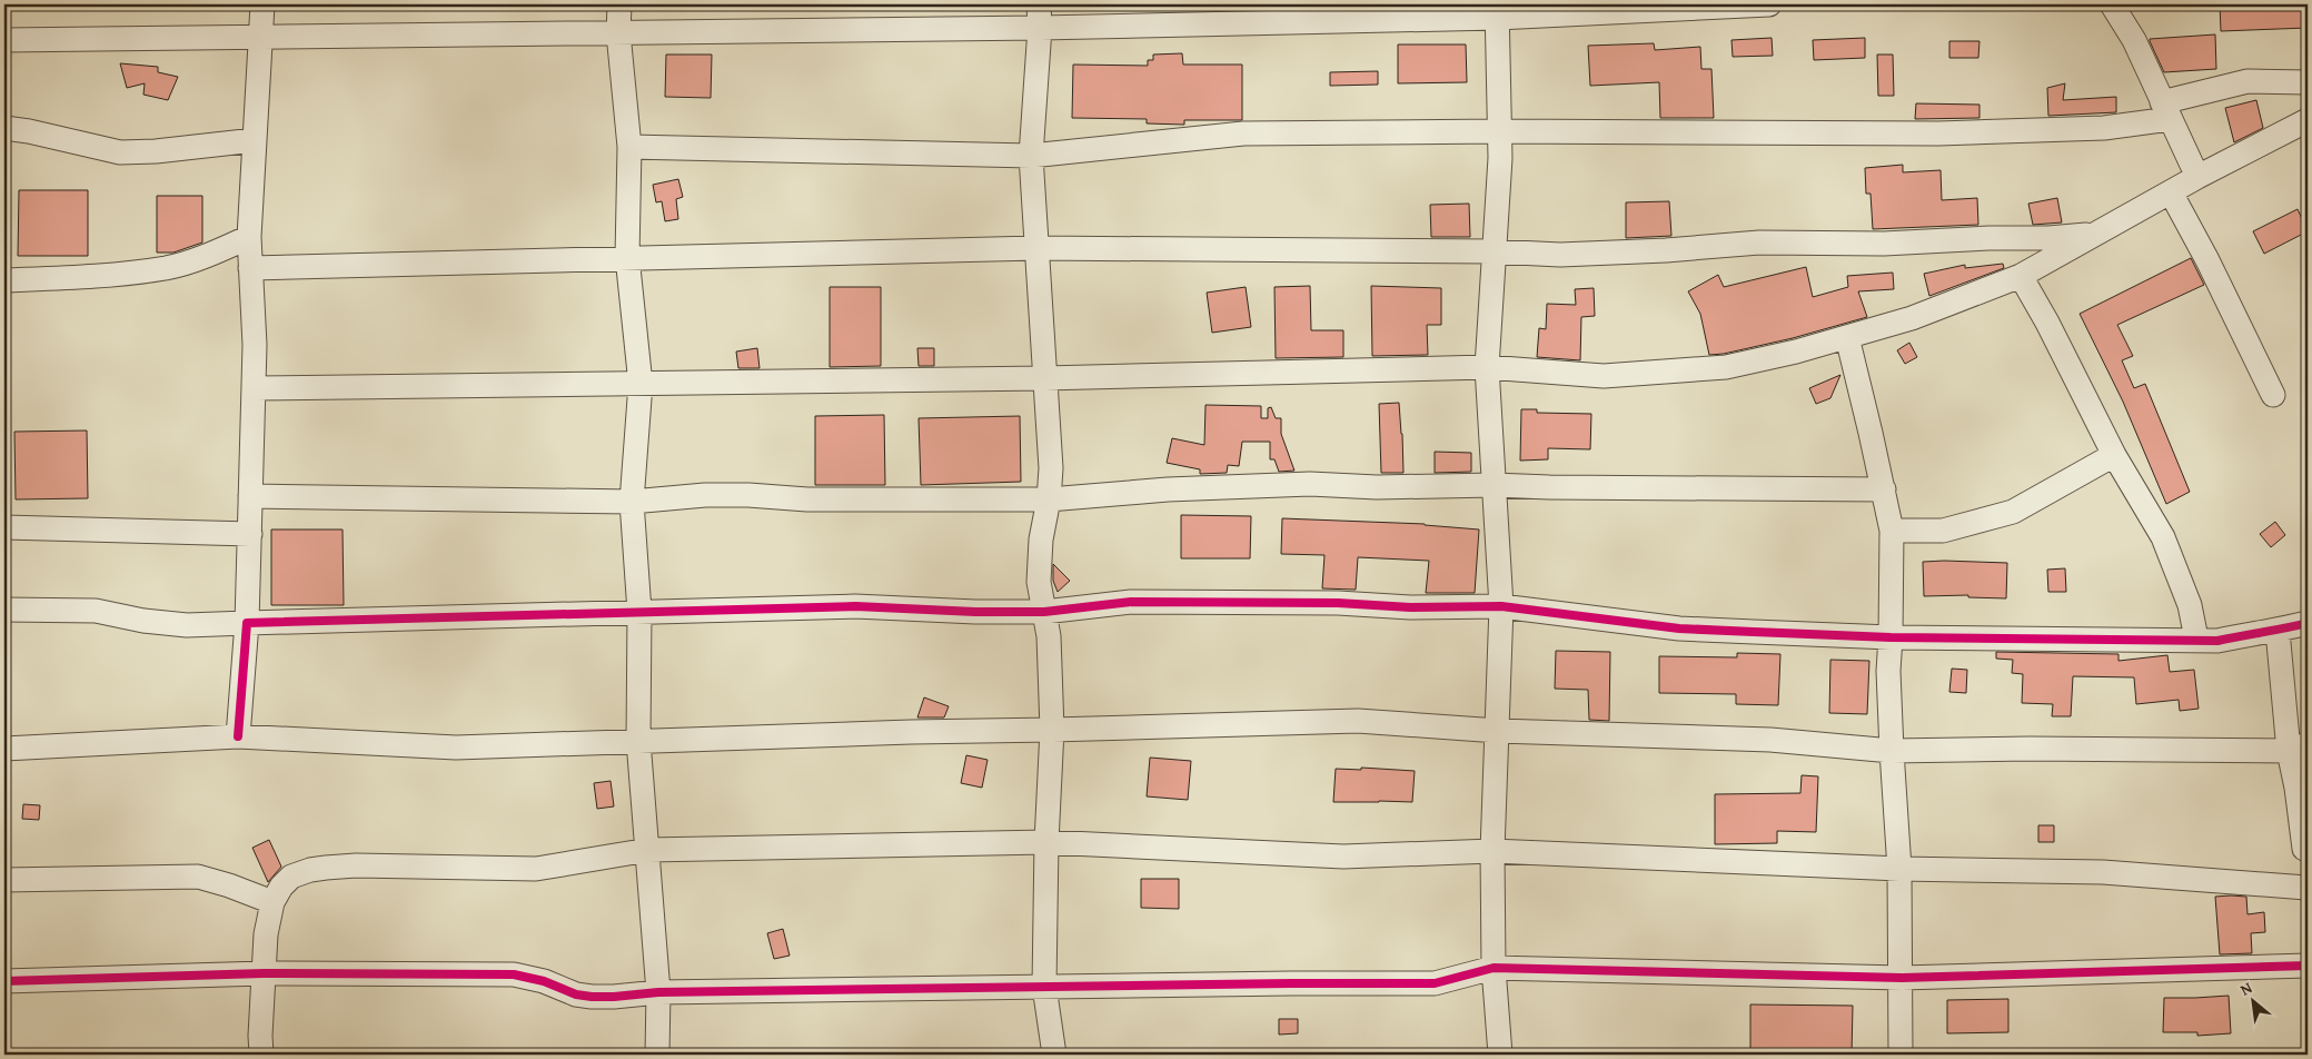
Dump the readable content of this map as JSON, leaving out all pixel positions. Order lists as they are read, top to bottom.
{
  "north": "top left"
}
